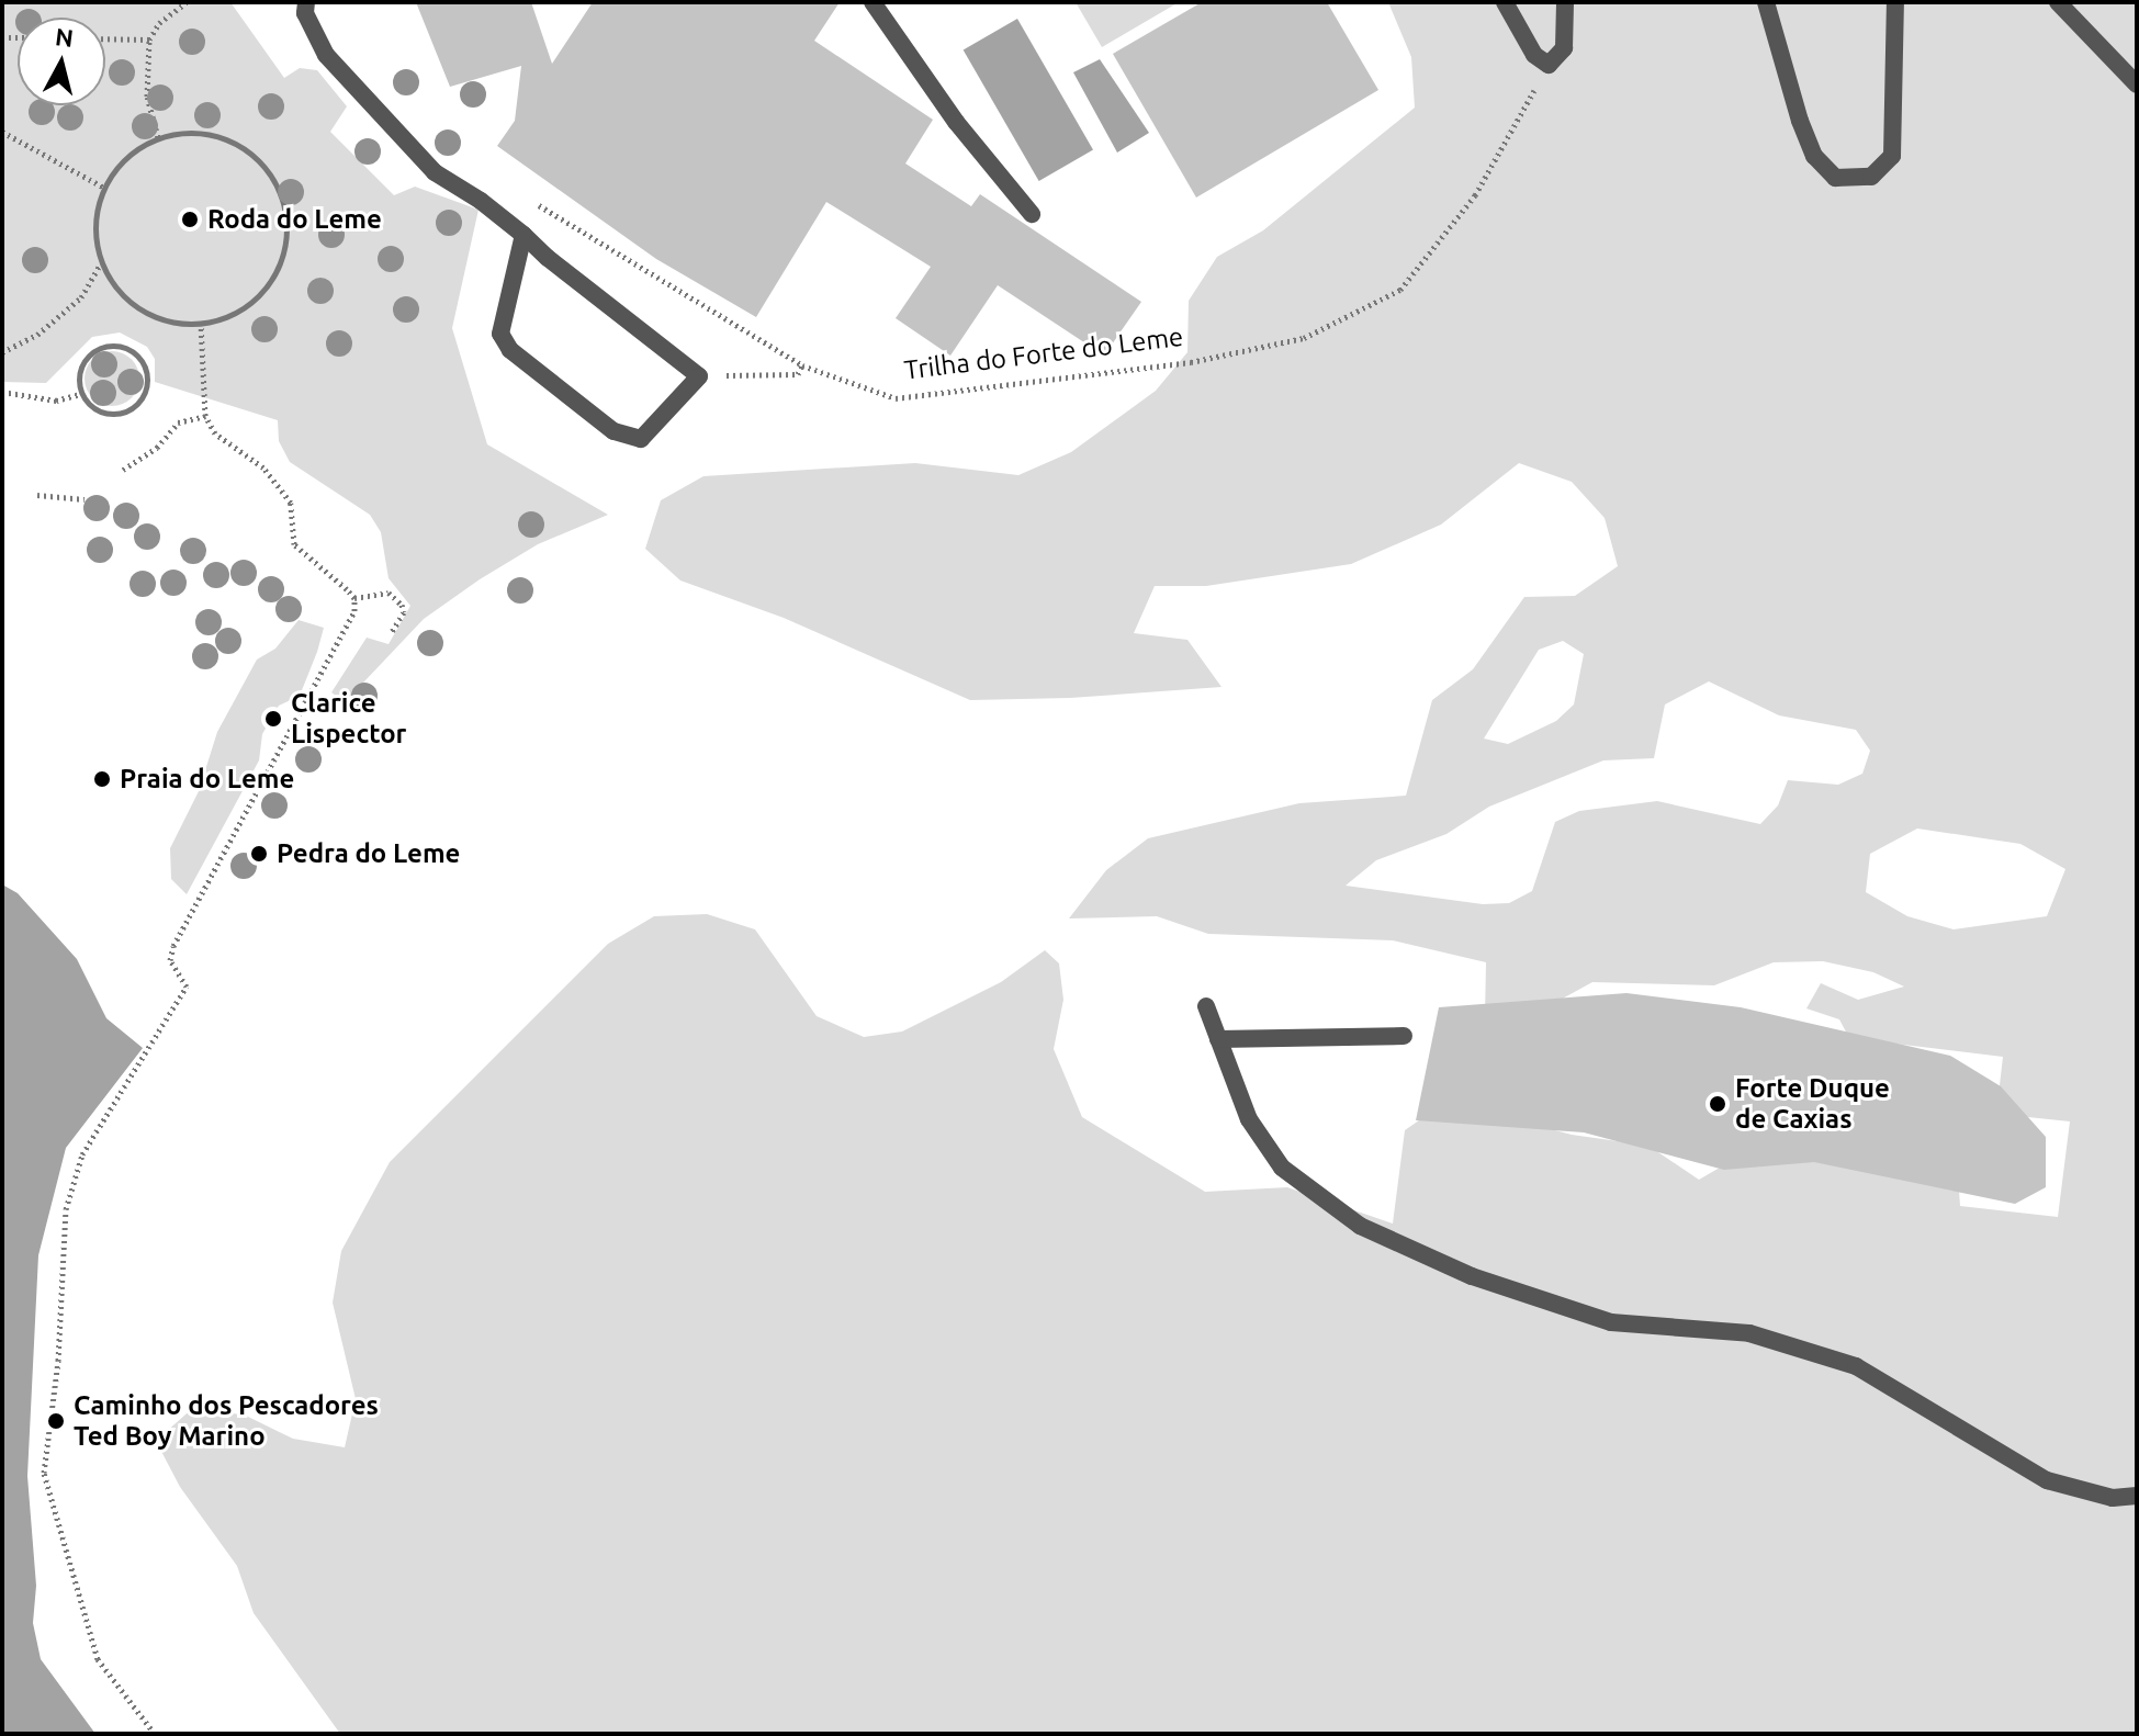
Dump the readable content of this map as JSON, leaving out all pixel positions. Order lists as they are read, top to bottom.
{
  "streets": {
    "path": ["Trilha do Forte do Leme"]
  },
  "places": [
    "Roda do Leme",
    "Clarice Lispector",
    "Praia do Leme",
    "Pedra do Leme",
    "Forte Duque de Caxias",
    "Caminho dos Pescadores Ted Boy Marino"
  ],
  "north": "top"
}
